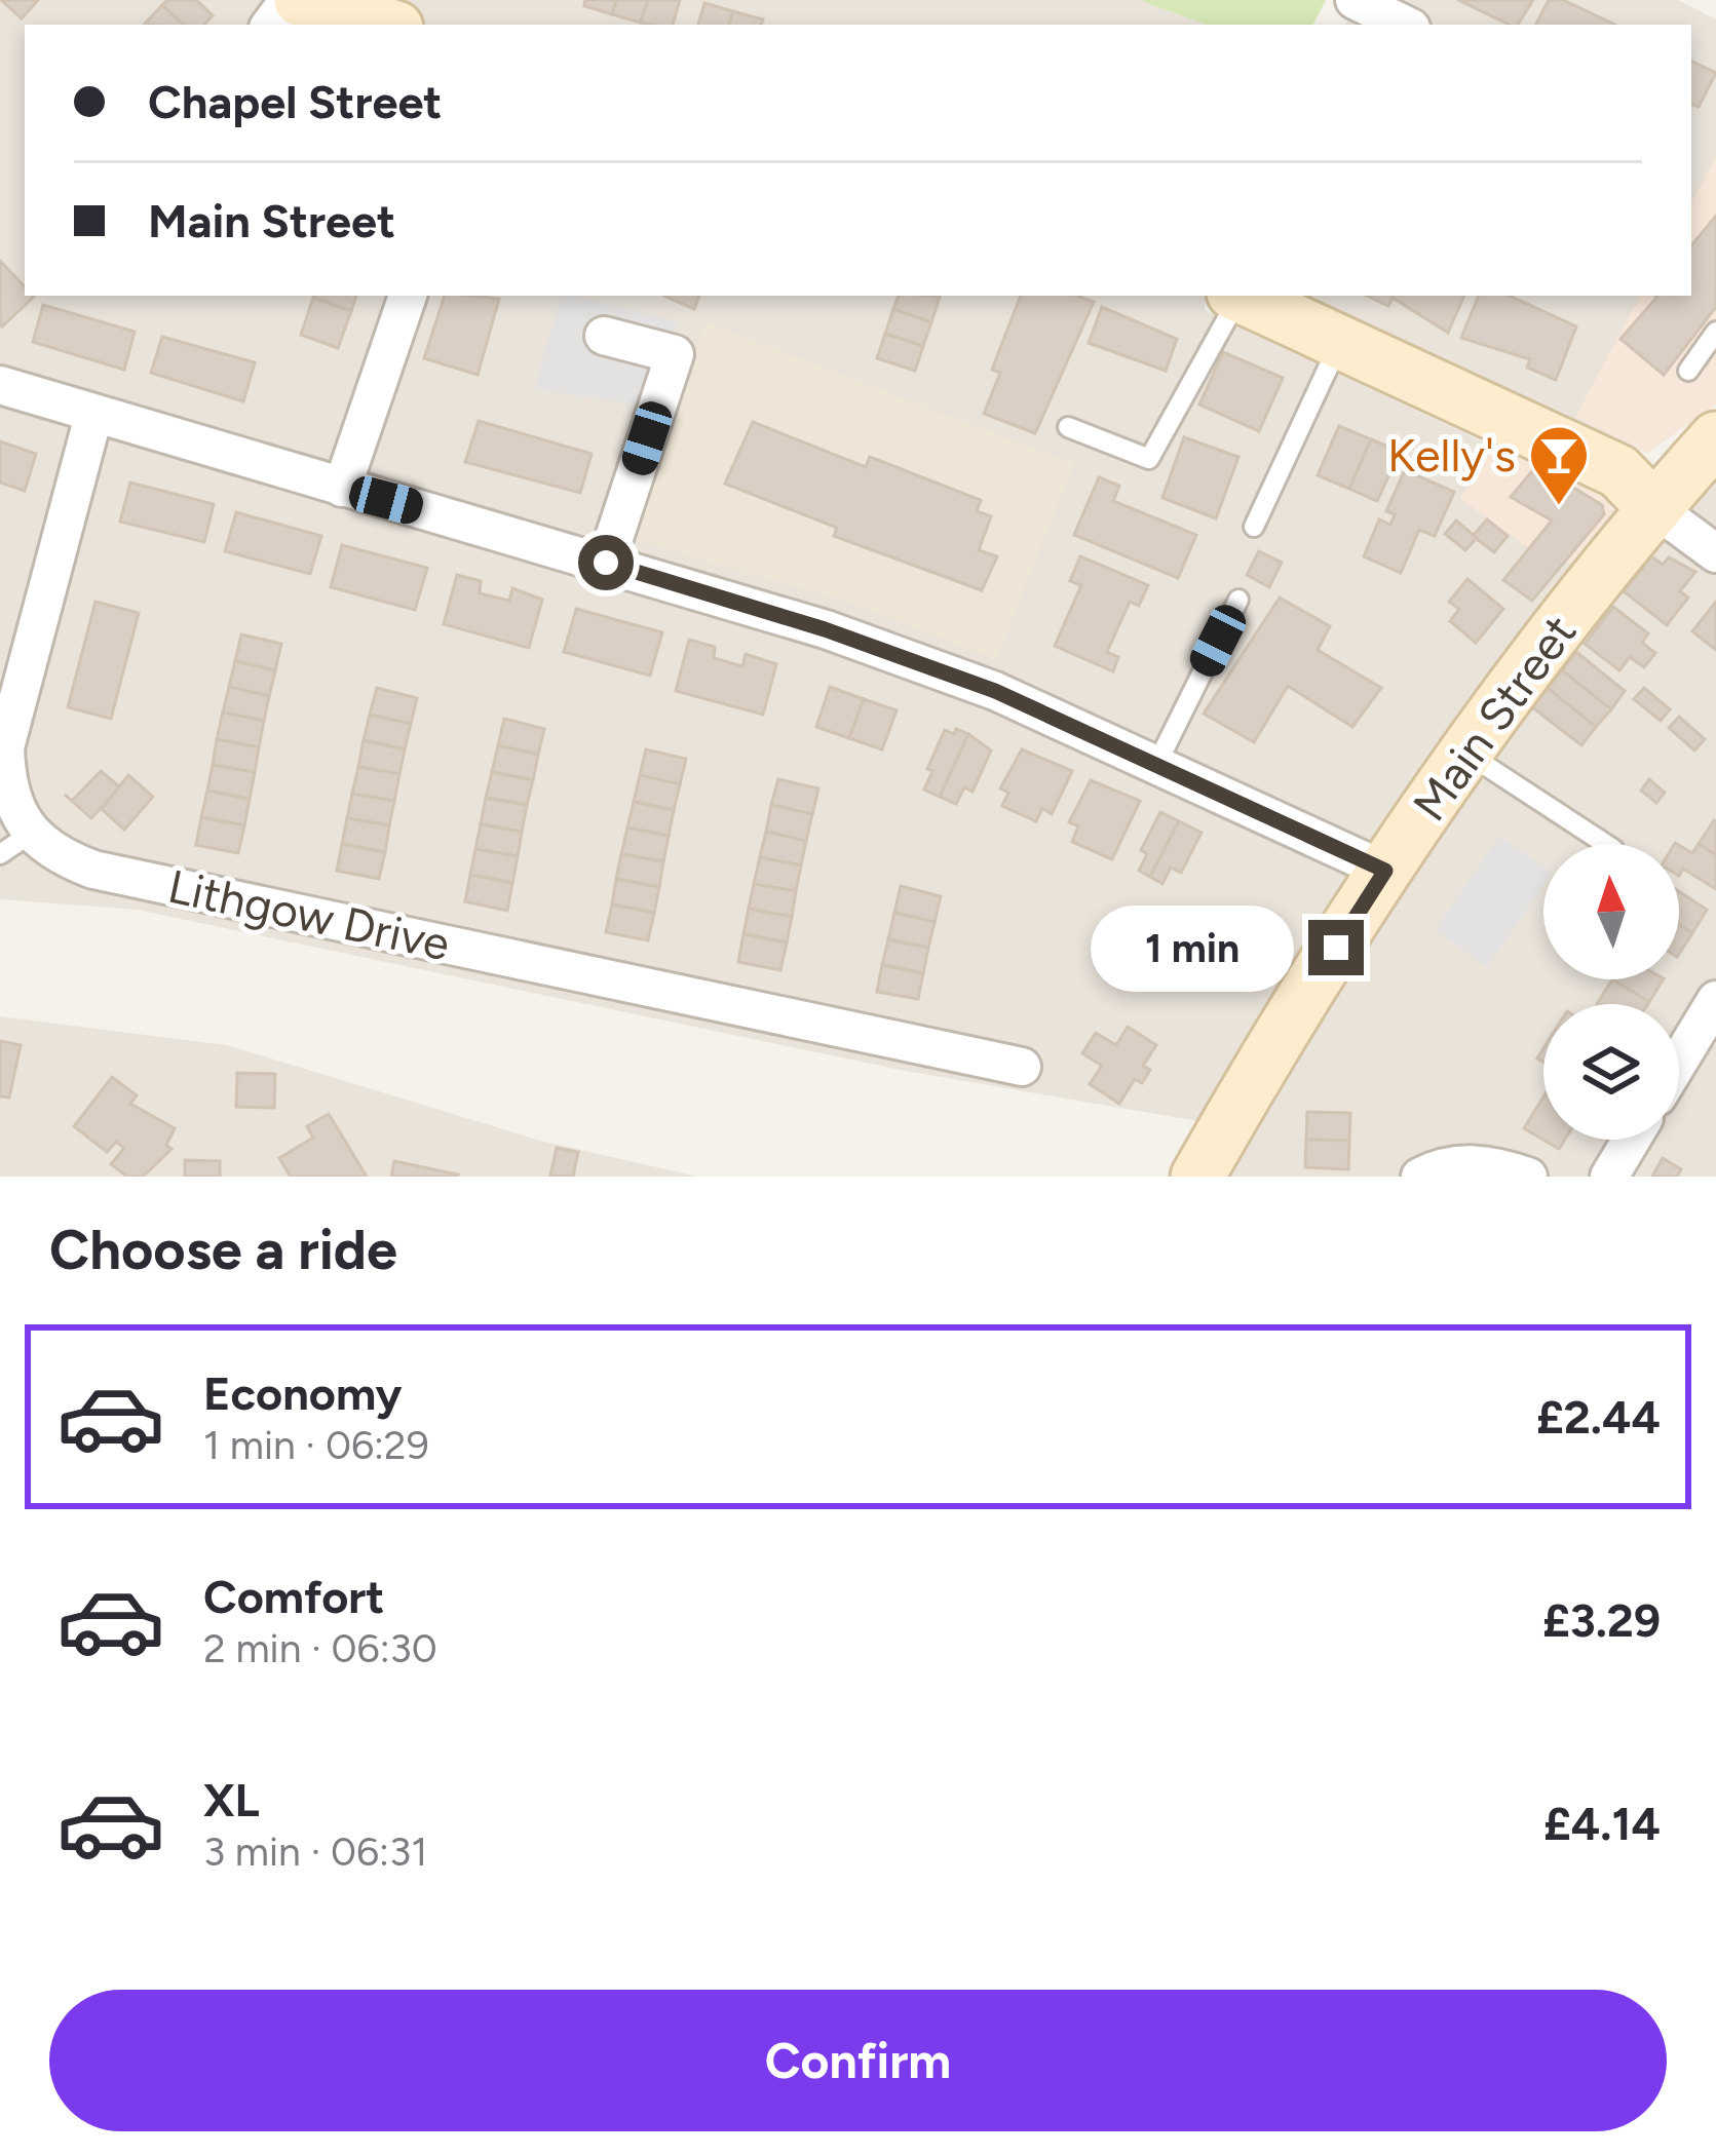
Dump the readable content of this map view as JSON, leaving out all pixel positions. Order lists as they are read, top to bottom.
{
  "streets": {
    "street": ["Main Street", "Lithgow Drive"]
  },
  "places": {
    "bar": ["Kelly's"]
  },
  "north": "top",
  "page": {
    "banner": ["Chapel Street", "Main Street"],
    "bubble": "1 min",
    "heading": "Choose a ride",
    "list": [
      {
        "name": "Economy",
        "note": "1 min · 06:29",
        "value": "£2.44"
      },
      {
        "name": "Comfort",
        "note": "2 min · 06:30",
        "value": "£3.29"
      },
      {
        "name": "XL",
        "note": "3 min · 06:31",
        "value": "£4.14"
      }
    ],
    "buttons": "Confirm"
  }
}
